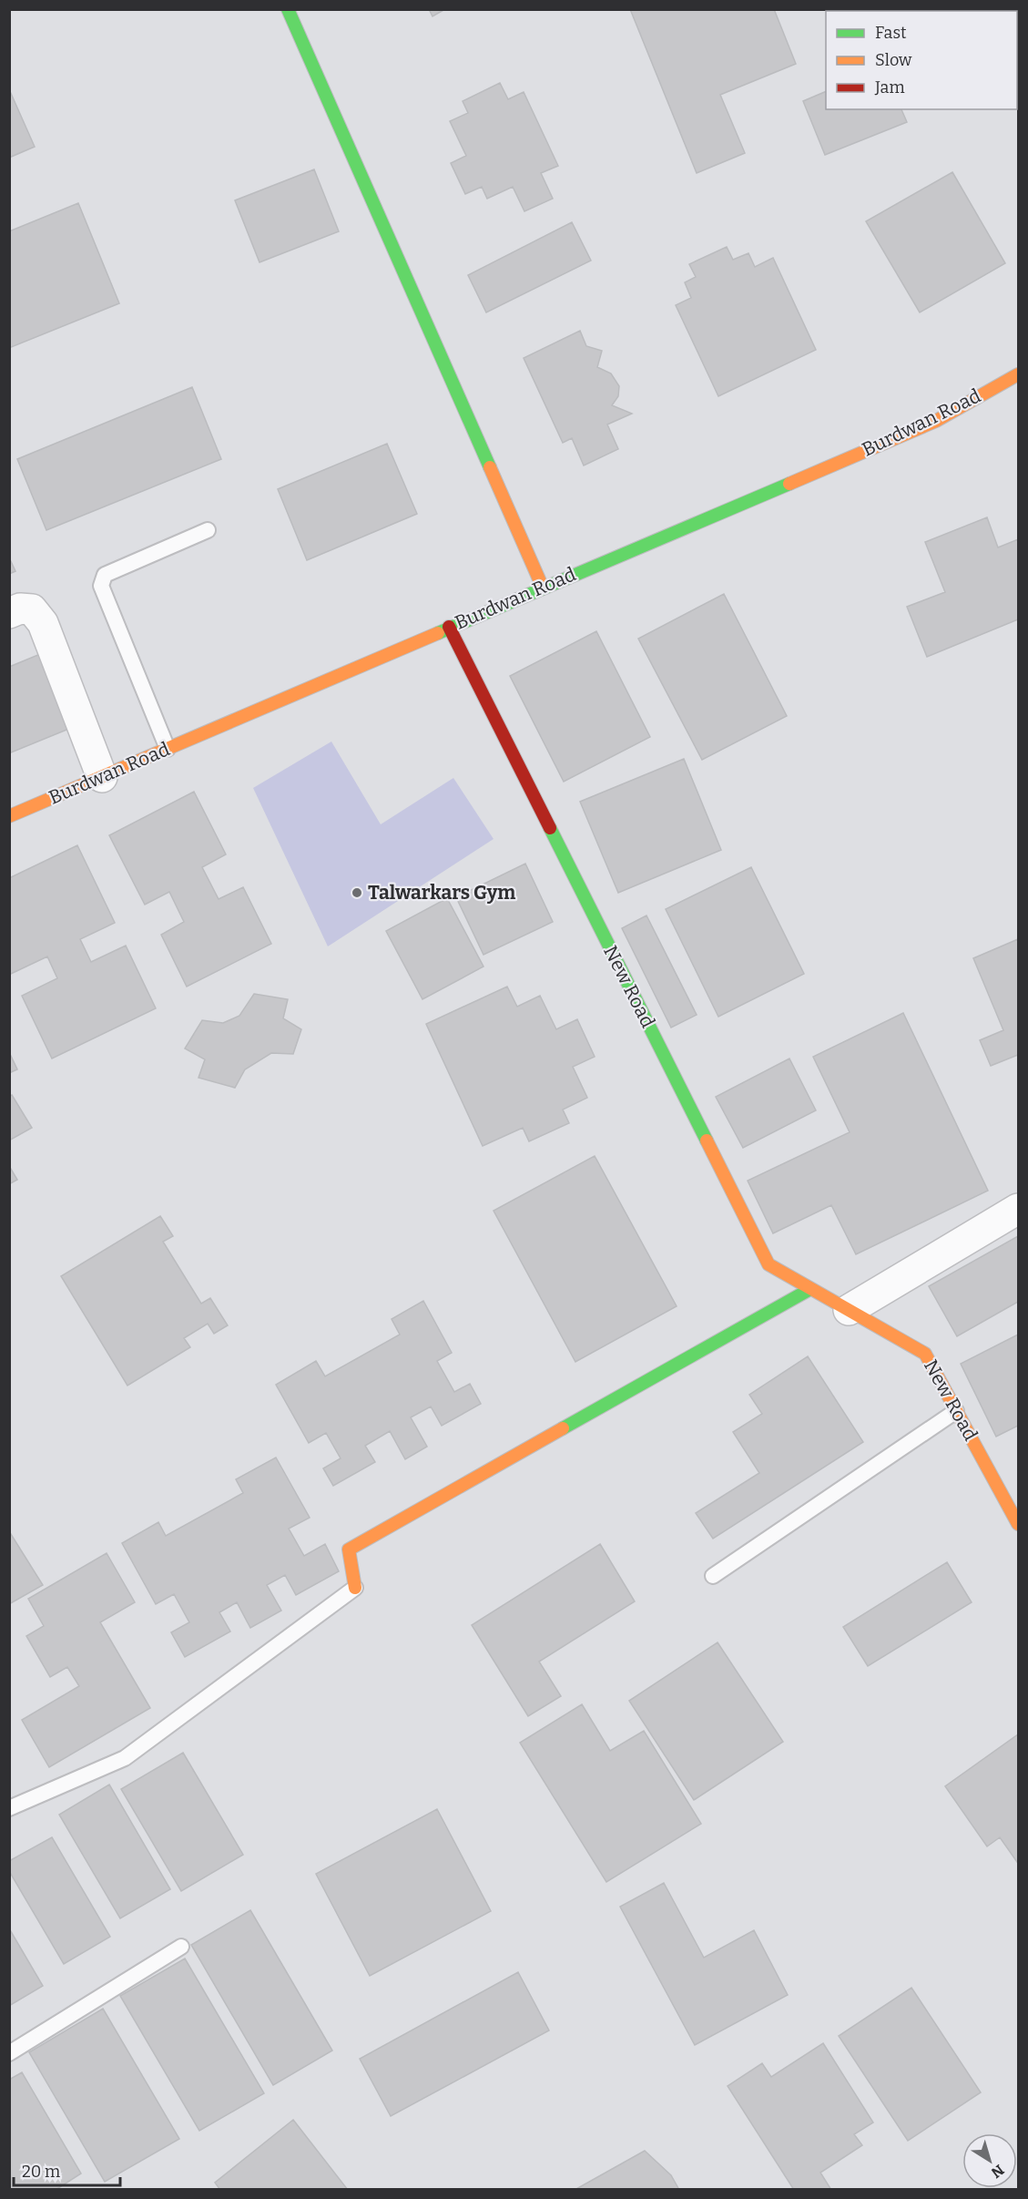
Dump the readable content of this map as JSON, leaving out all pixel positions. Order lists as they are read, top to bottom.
{
  "streets": {
    "main road": ["Burdwan Road", "New Road"]
  },
  "crossings": [
    ["Burdwan Road", "New Road"]
  ],
  "places": ["Talwarkars Gym"],
  "legend": ["Fast", "Slow", "Jam"],
  "scale_bar": "20 m",
  "north": "bottom right"
}
